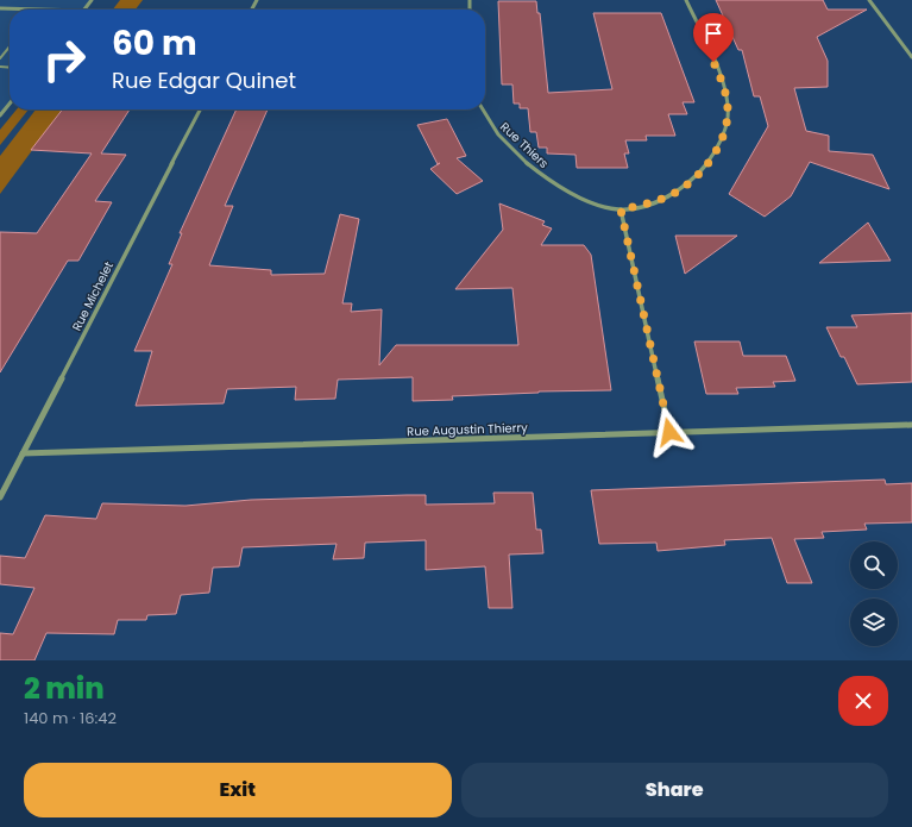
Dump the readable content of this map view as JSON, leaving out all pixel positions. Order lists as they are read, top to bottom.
{
  "streets": {
    "street": ["Rue Thiers", "Rue Michelet", "Rue Augustin Thierry"]
  },
  "crossings": [
    ["Rue Michelet", "Rue Augustin Thierry"]
  ],
  "page": {
    "turn": ["60 m", "Rue Edgar Quinet"],
    "heading": ["2 min", "140 m · 16:42"],
    "buttons": ["Exit", "Share"]
  }
}
